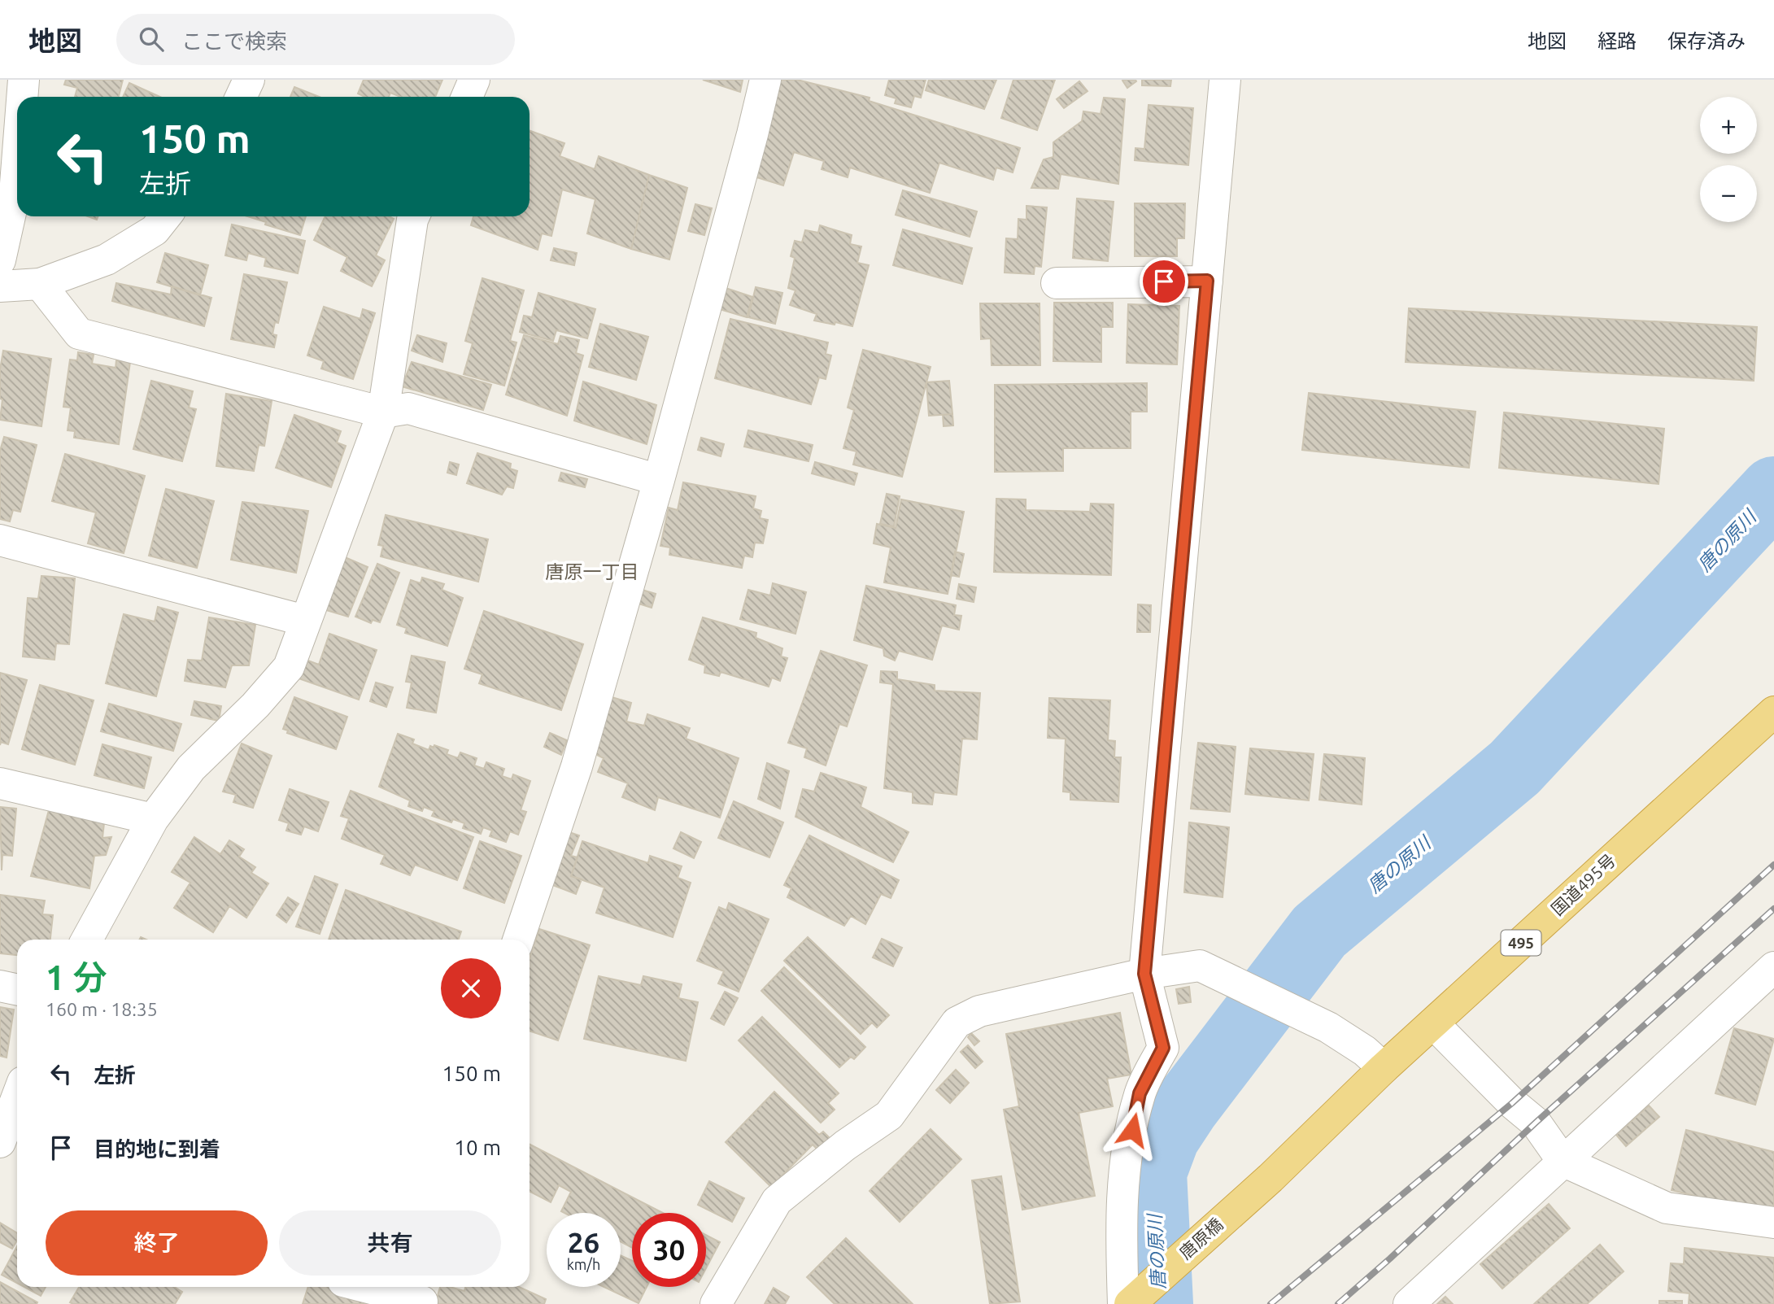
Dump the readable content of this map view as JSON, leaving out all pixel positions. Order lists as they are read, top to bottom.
{
  "streets": {
    "highway": ["国道495号", "495", "唐原橋"]
  },
  "crossings": [
    ["国道495号", "唐原橋"]
  ],
  "districts": ["唐原一丁目"],
  "water": ["唐の原川"],
  "page": {
    "header": "地図",
    "search": "ここで検索",
    "nav": ["地図", "経路", "保存済み"],
    "map_buttons": ["+", "−"],
    "turn": ["150 m", "左折"],
    "heading": ["1 分", "160 m · 18:35"],
    "list": [
      {
        "name": "左折",
        "value": "150 m"
      },
      {
        "name": "目的地に到着",
        "value": "10 m"
      }
    ],
    "buttons": ["終了", "共有"],
    "speed": "26 km/h",
    "limit": "30"
  }
}
